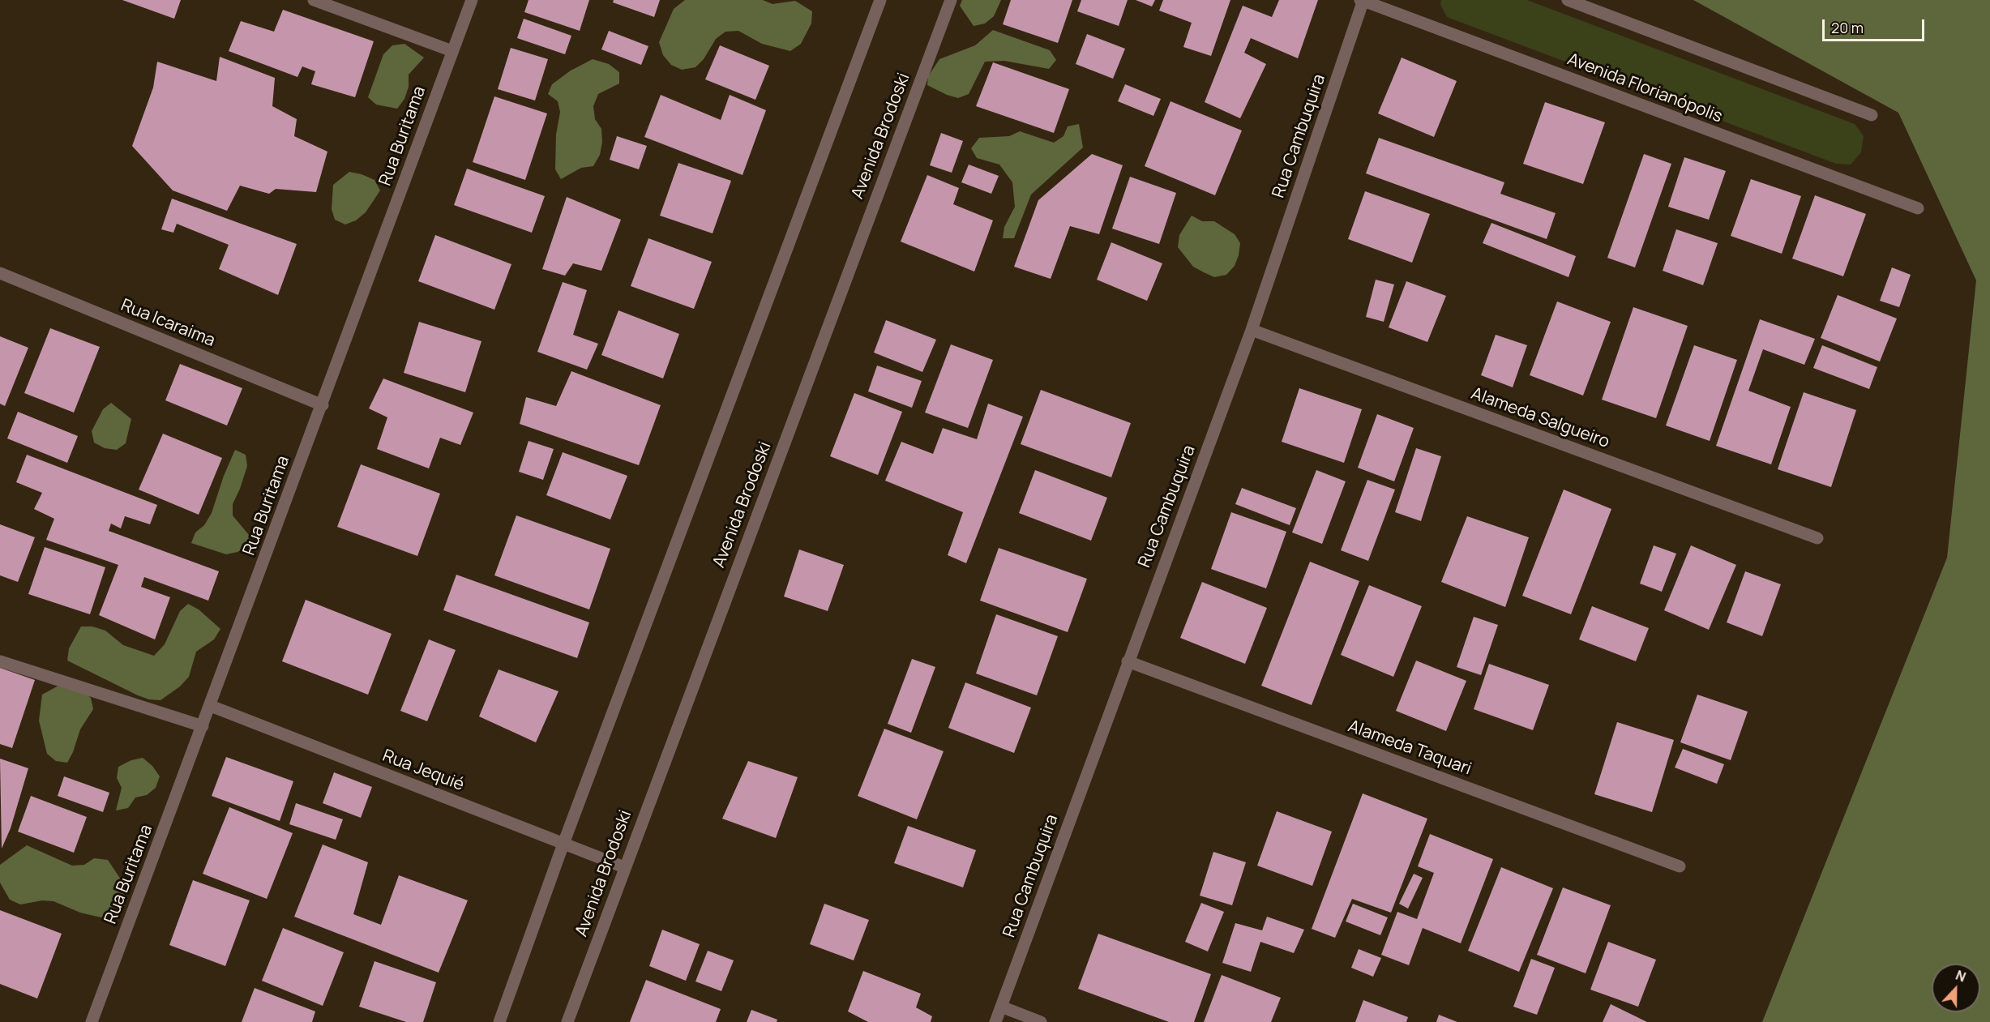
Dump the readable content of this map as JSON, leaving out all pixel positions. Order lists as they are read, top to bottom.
{
  "streets": {
    "street": [
      "Avenida Florianópolis",
      "Rua Buritama",
      "Avenida Brodoski",
      "Rua Cambuquira",
      "Rua Icaraima",
      "Alameda Salgueiro",
      "Alameda Taquari",
      "Rua Jequié"
    ]
  },
  "crossings": [
    ["Avenida Florianópolis", "Rua Cambuquira"],
    ["Rua Buritama", "Rua Icaraima"],
    ["Rua Buritama", "Rua Jequié"],
    ["Avenida Brodoski", "Rua Jequié"],
    ["Rua Cambuquira", "Alameda Salgueiro"],
    ["Rua Cambuquira", "Alameda Taquari"]
  ],
  "scale_bar": "20 m",
  "north": "top"
}
